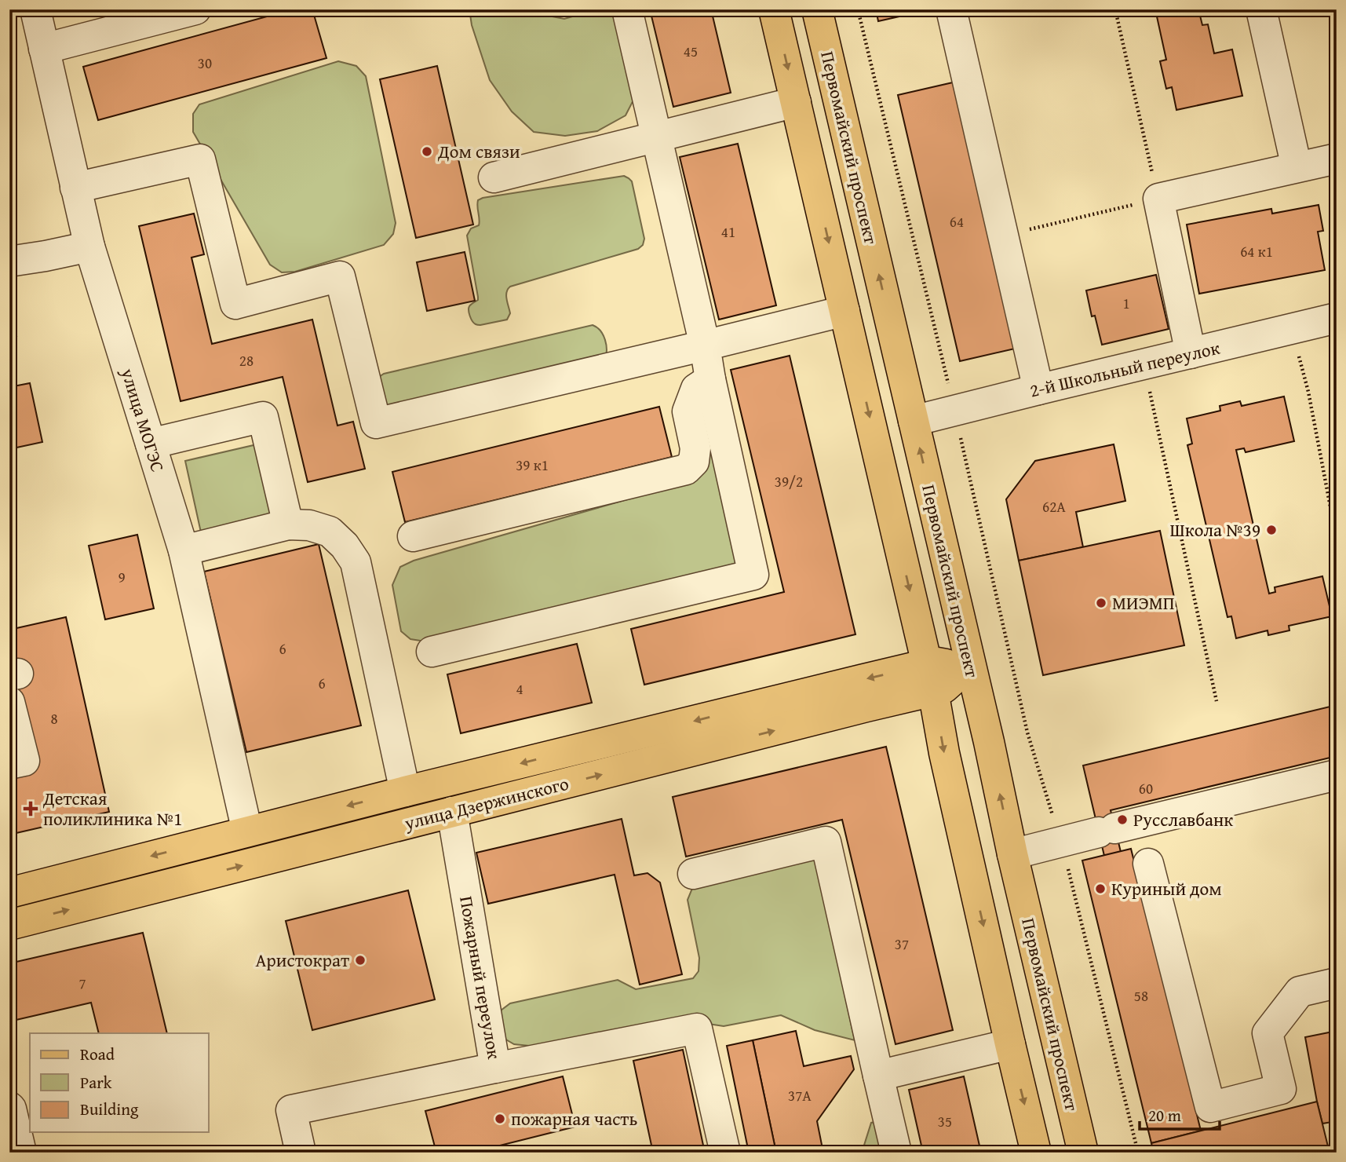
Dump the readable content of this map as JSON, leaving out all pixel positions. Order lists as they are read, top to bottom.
{
  "streets": {
    "main road": ["Первомайский проспект", "улица Дзержинского"],
    "street": ["2-й Школьный переулок", "улица МОГЭС", "Пожарный переулок"]
  },
  "crossings": [
    ["Первомайский проспект", "2-й Школьный переулок"],
    ["улица МОГЭС", "улица Дзержинского"],
    ["улица Дзержинского", "Пожарный переулок"]
  ],
  "places": {
    "other": [
      "Дом связи",
      "Школа №39",
      "МИЭМП",
      "Русславбанк",
      "Куриный дом",
      "Аристократ",
      "пожарная часть"
    ],
    "health": ["Детская поликлиника №1"]
  },
  "house_numbers": [
    "45",
    "30",
    "64",
    "41",
    "64 к1",
    "1",
    "28",
    "39 к1",
    "39/2",
    "62А",
    "9",
    "6",
    "6",
    "4",
    "8",
    "60",
    "37",
    "7",
    "58",
    "37А",
    "35"
  ],
  "legend": ["Road", "Park", "Building"],
  "scale_bar": "20 m"
}
